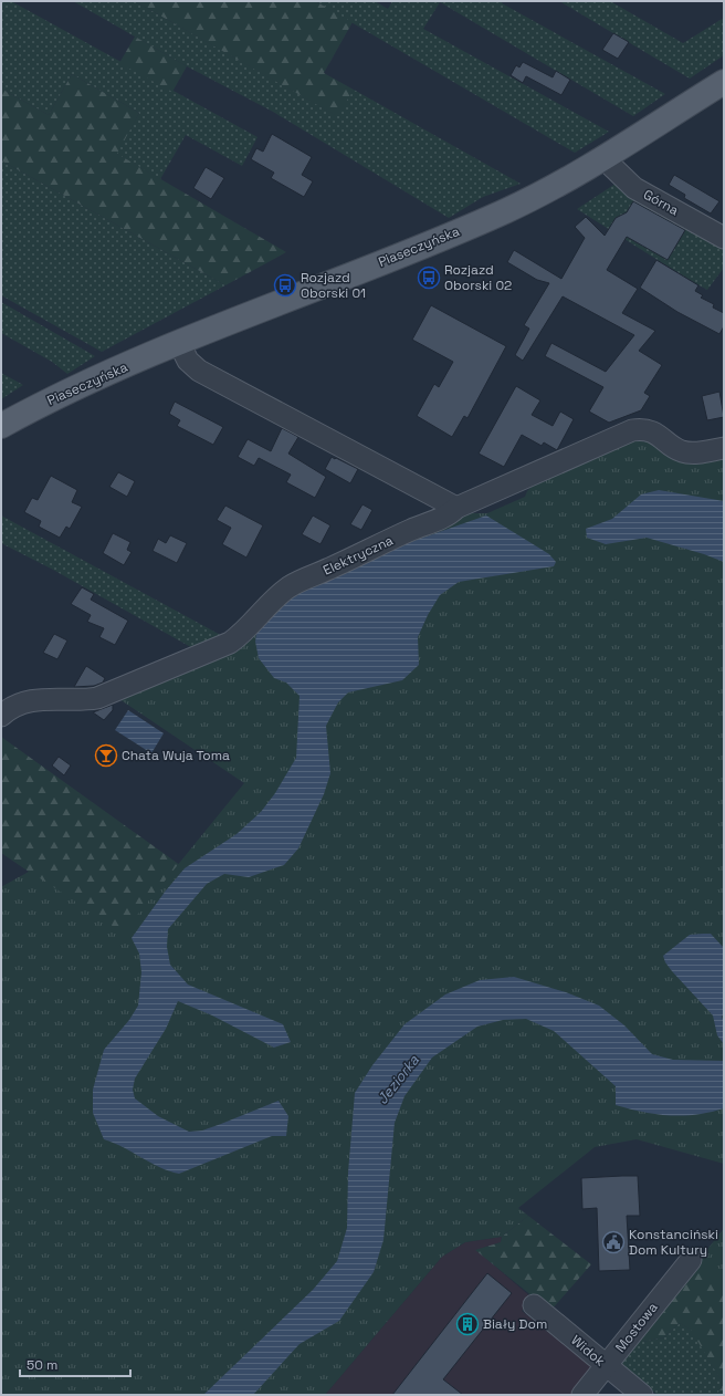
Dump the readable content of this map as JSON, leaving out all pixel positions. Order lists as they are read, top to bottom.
{
  "streets": {
    "main road": ["Piaseczyńska"],
    "street": [
      "Górna",
      "Elektryczna",
      "Mostowa",
      "Widok"
    ]
  },
  "crossings": [
    ["Górna", "Piaseczyńska"],
    ["Mostowa", "Widok"]
  ],
  "water": ["Jeziorka"],
  "places": {
    "bus stop": ["Rozjazd Oborski 02", "Rozjazd Oborski 01"],
    "bar": ["Chata Wuja Toma"],
    "public building": ["Konstanciński Dom Kultury"],
    "building": ["Biały Dom"]
  },
  "scale_bar": "50 m"
}
